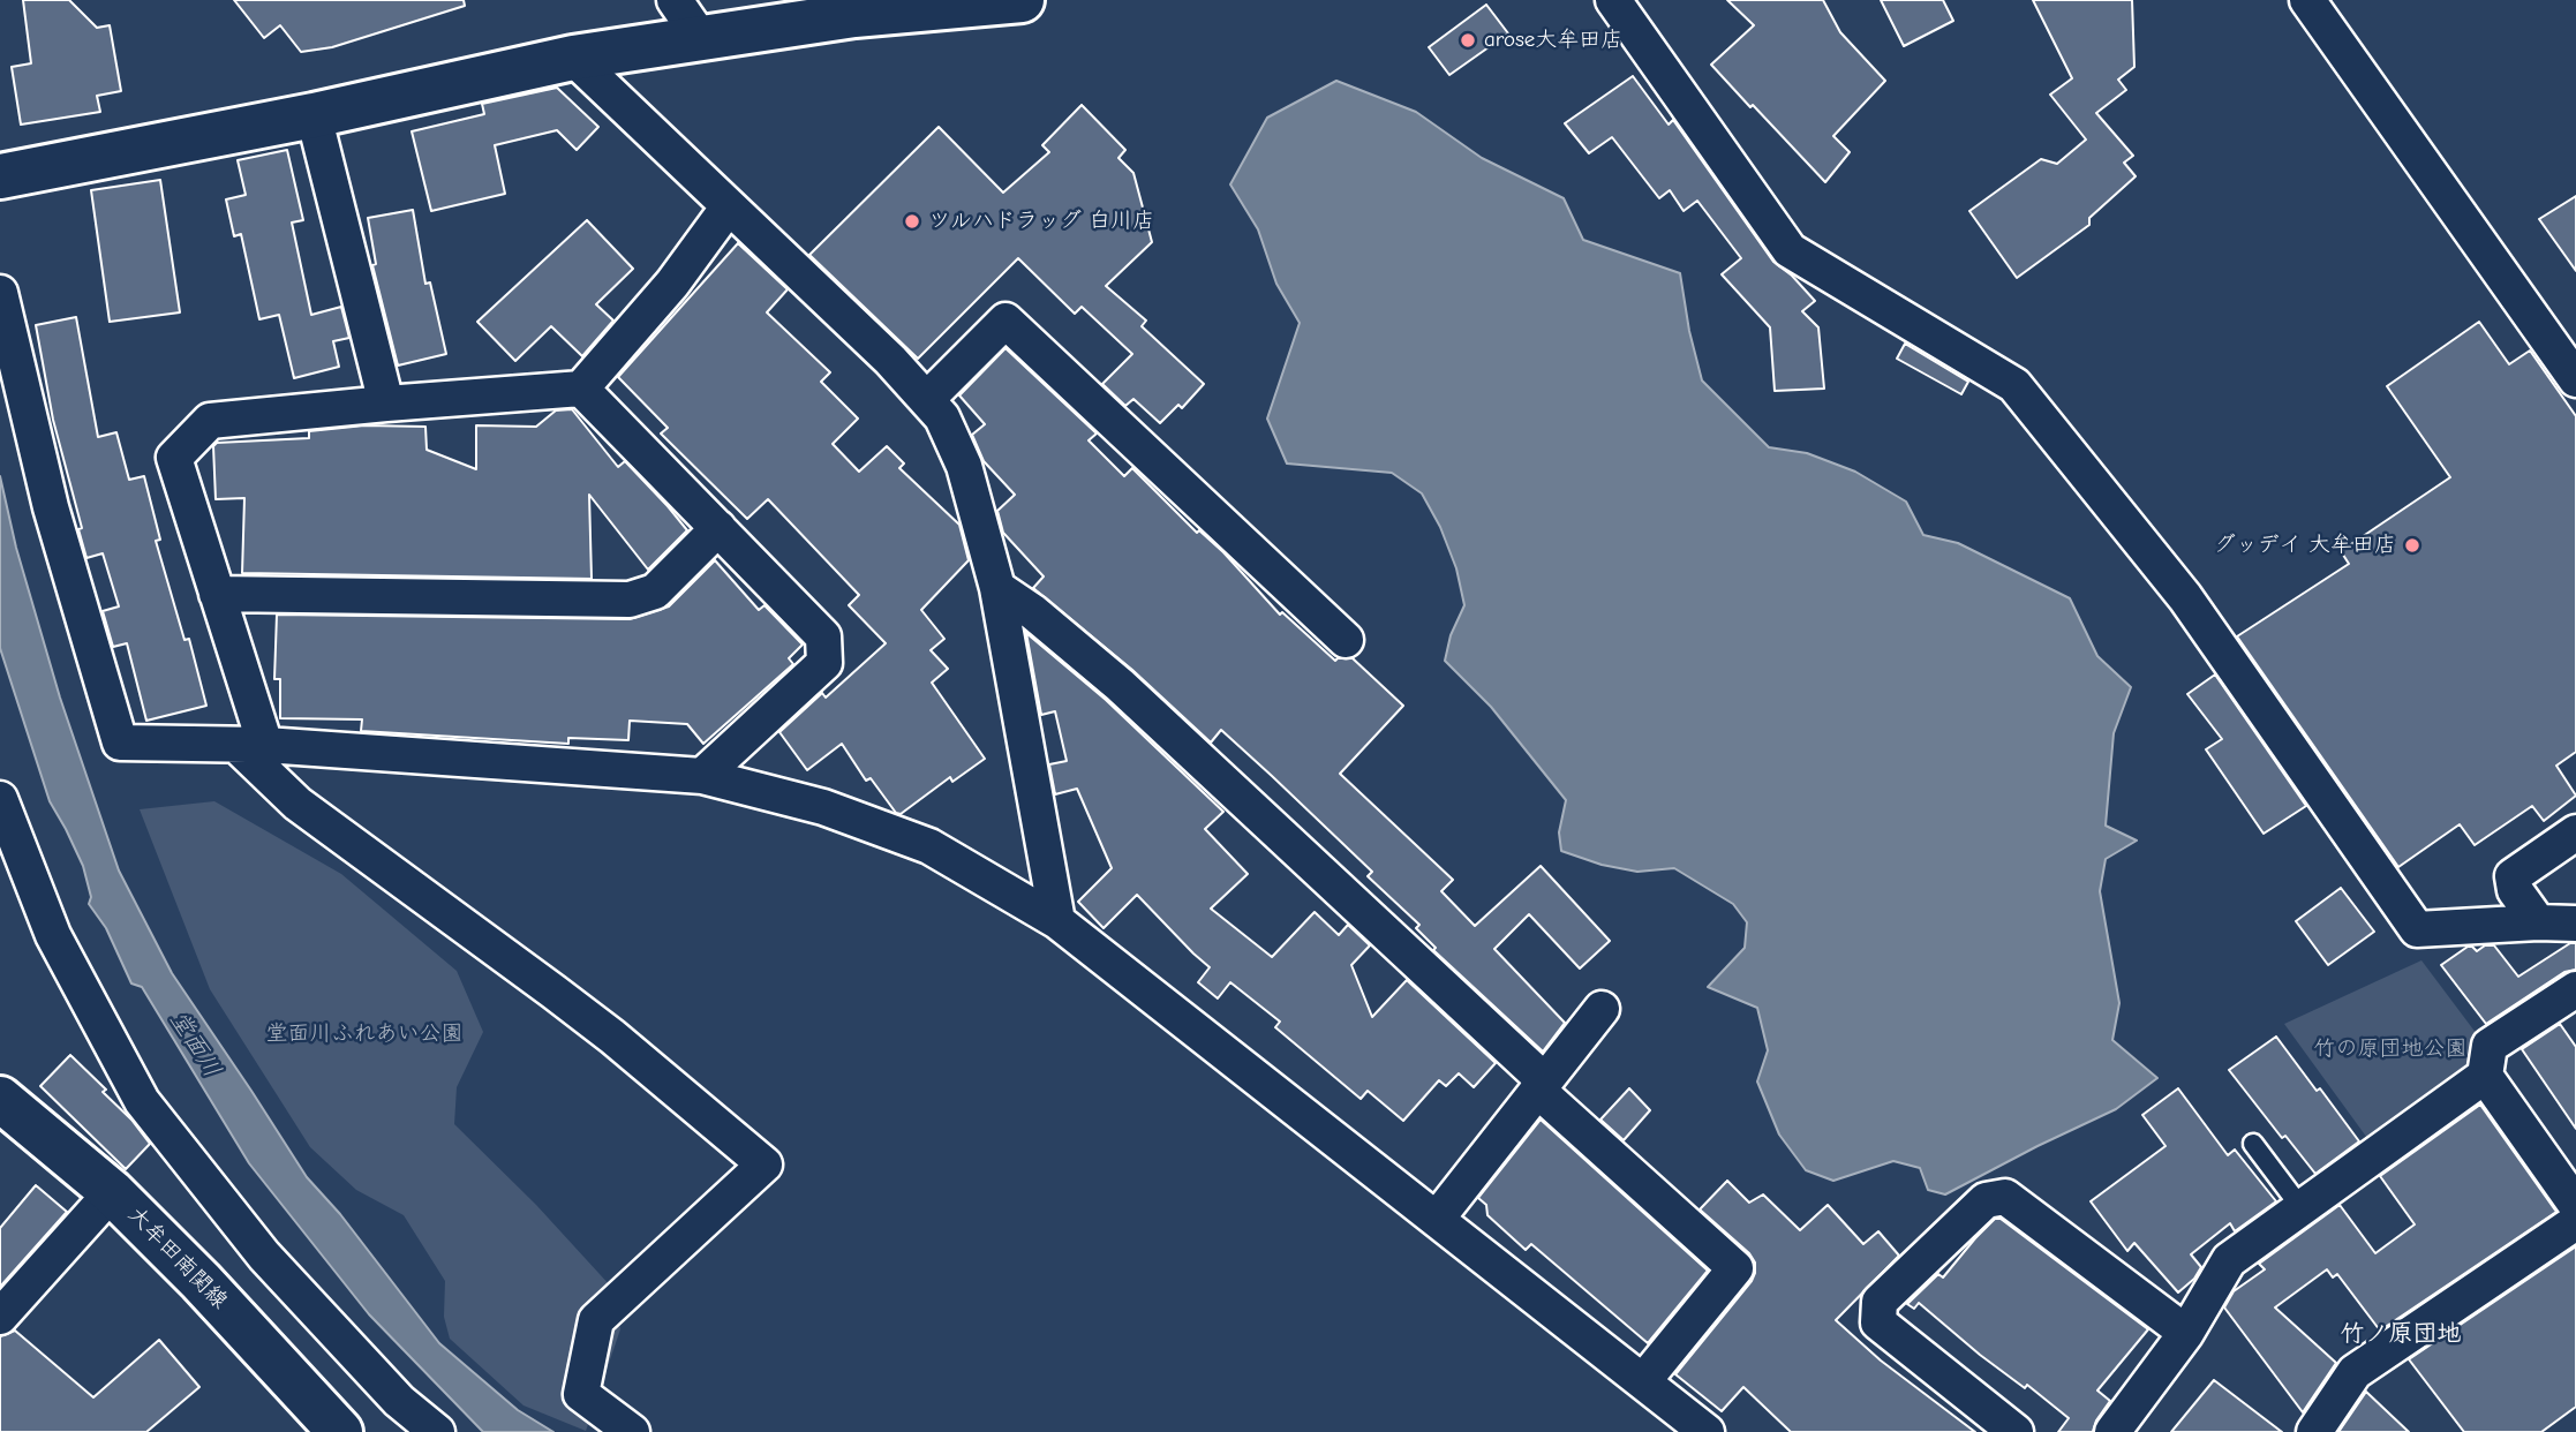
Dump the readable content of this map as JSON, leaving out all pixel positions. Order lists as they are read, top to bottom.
{
  "streets": {
    "street": ["大牟田南関線"]
  },
  "districts": ["竹ノ原団地"],
  "water": ["堂面川"],
  "parks": ["堂面川ふれあい公園", "竹の原団地公園"],
  "places": ["arose大牟田店", "ツルハドラッグ 白川店", "グッデイ 大牟田店"]
}
